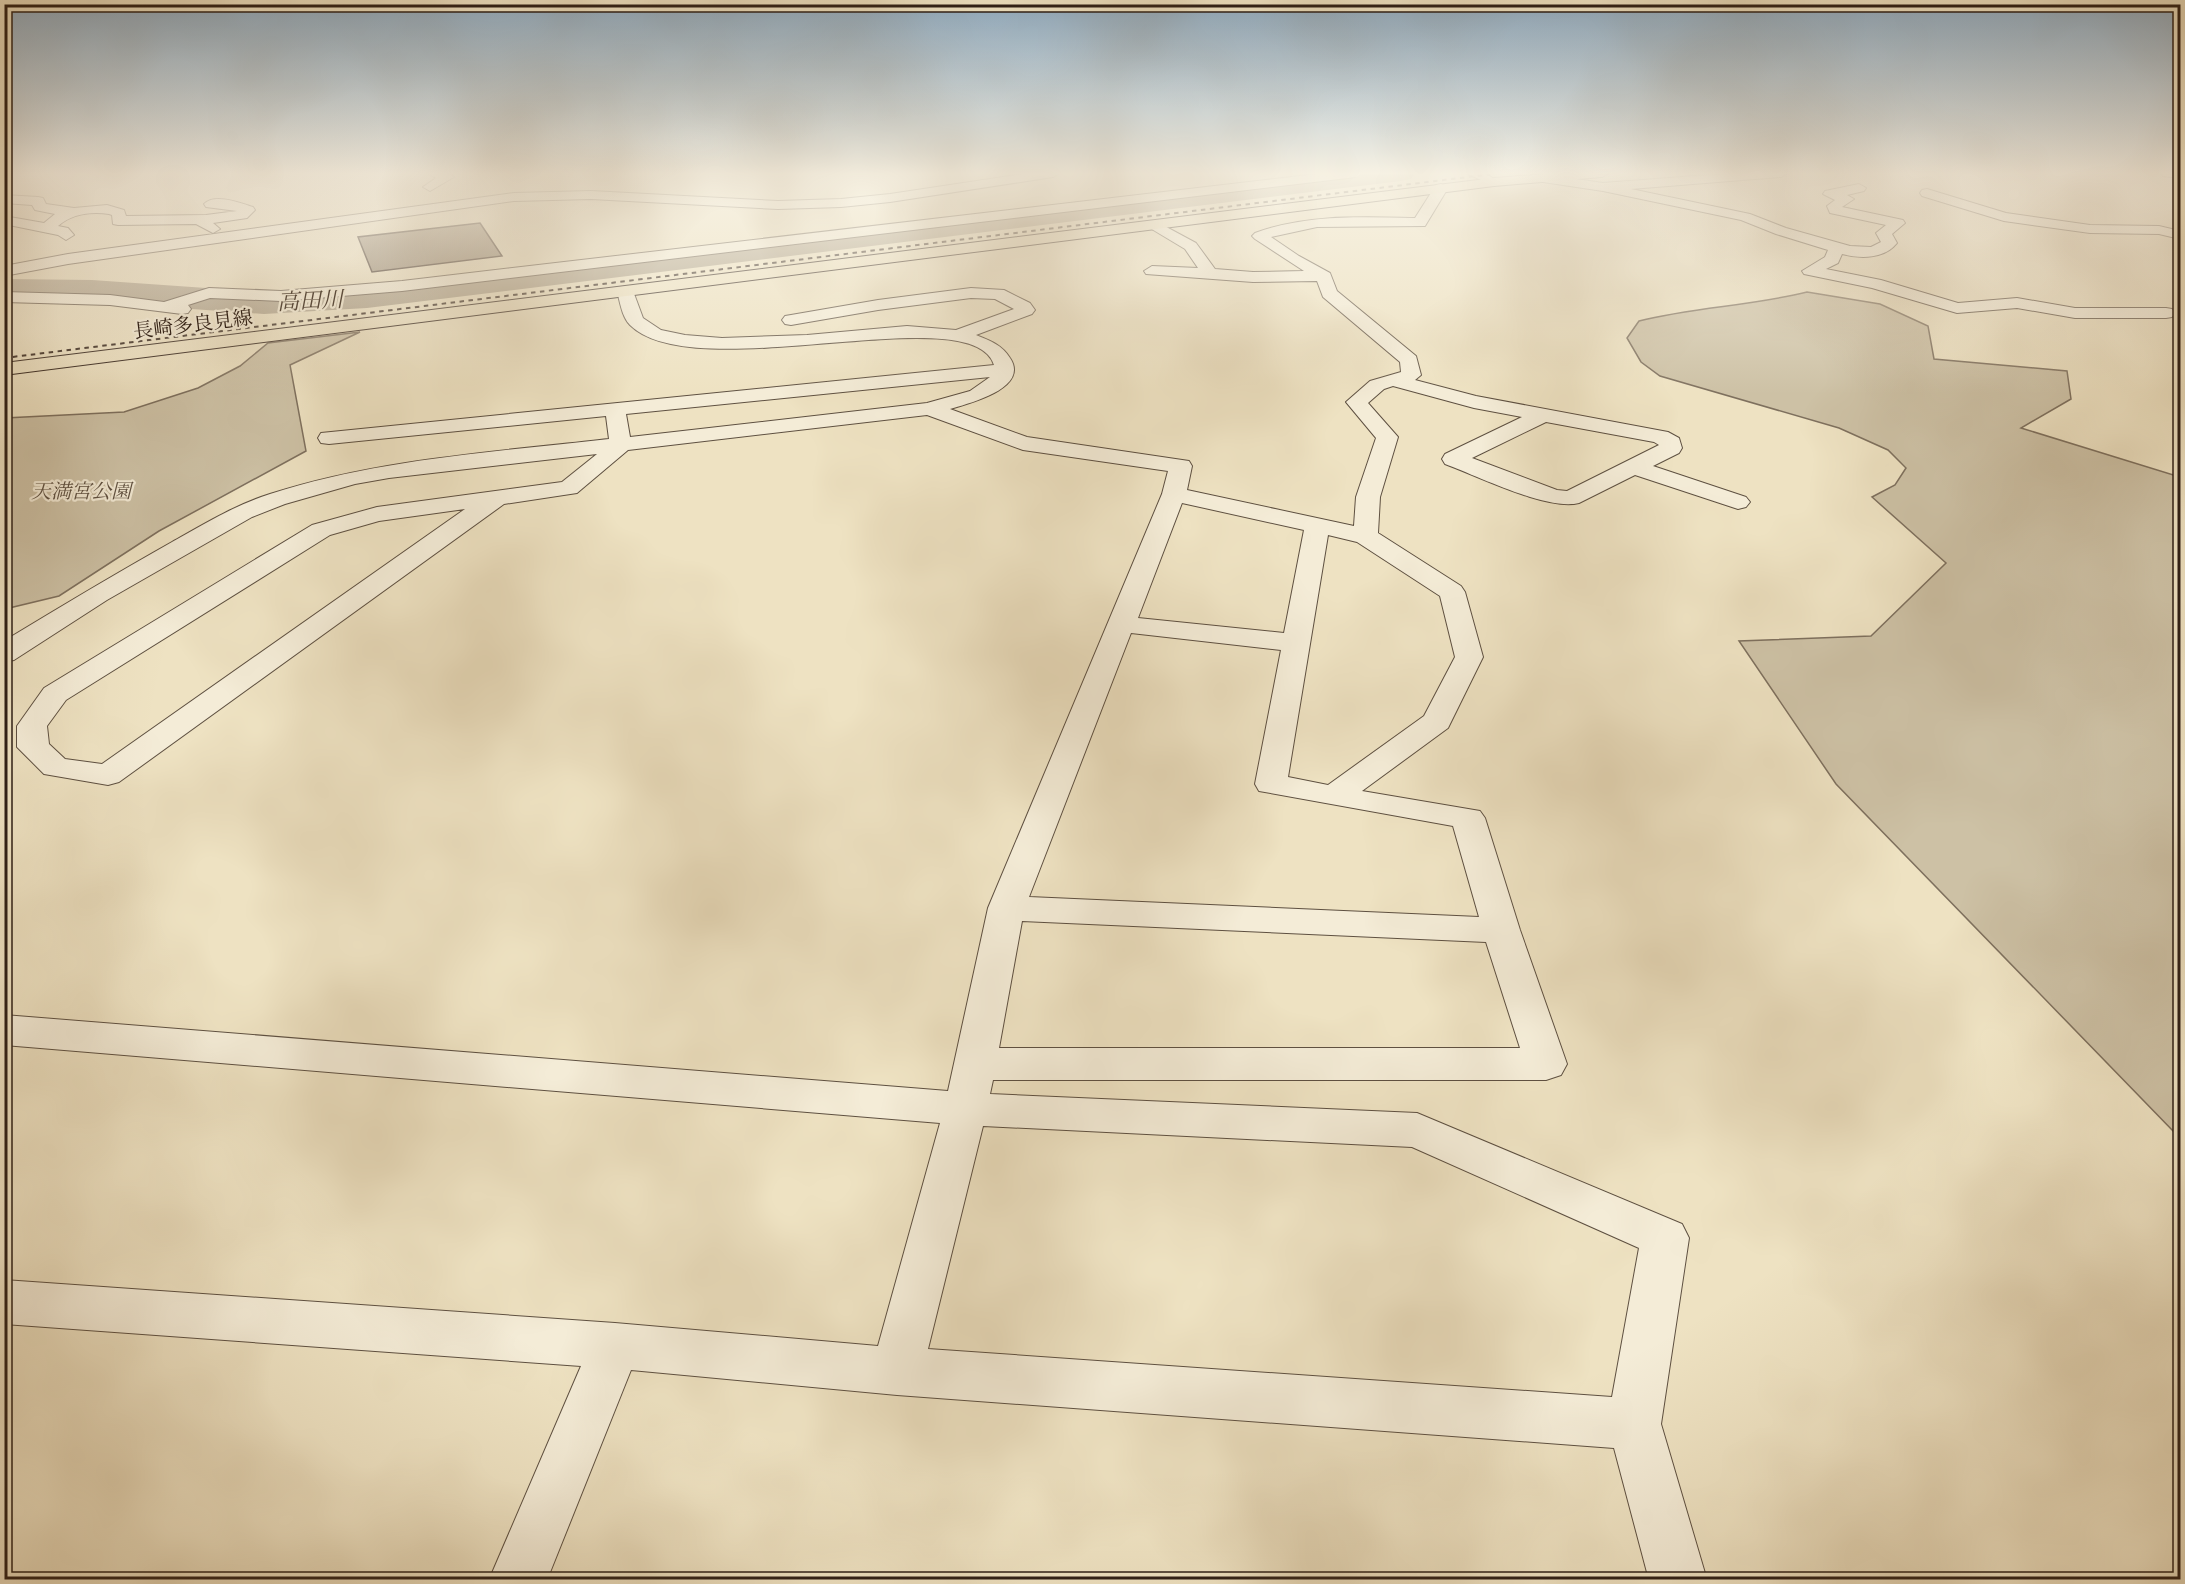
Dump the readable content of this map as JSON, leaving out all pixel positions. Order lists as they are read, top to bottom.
{
  "streets": {
    "main road": ["長崎多良見線"]
  },
  "water": ["高田川"],
  "parks": ["天満宮公園"]
}
